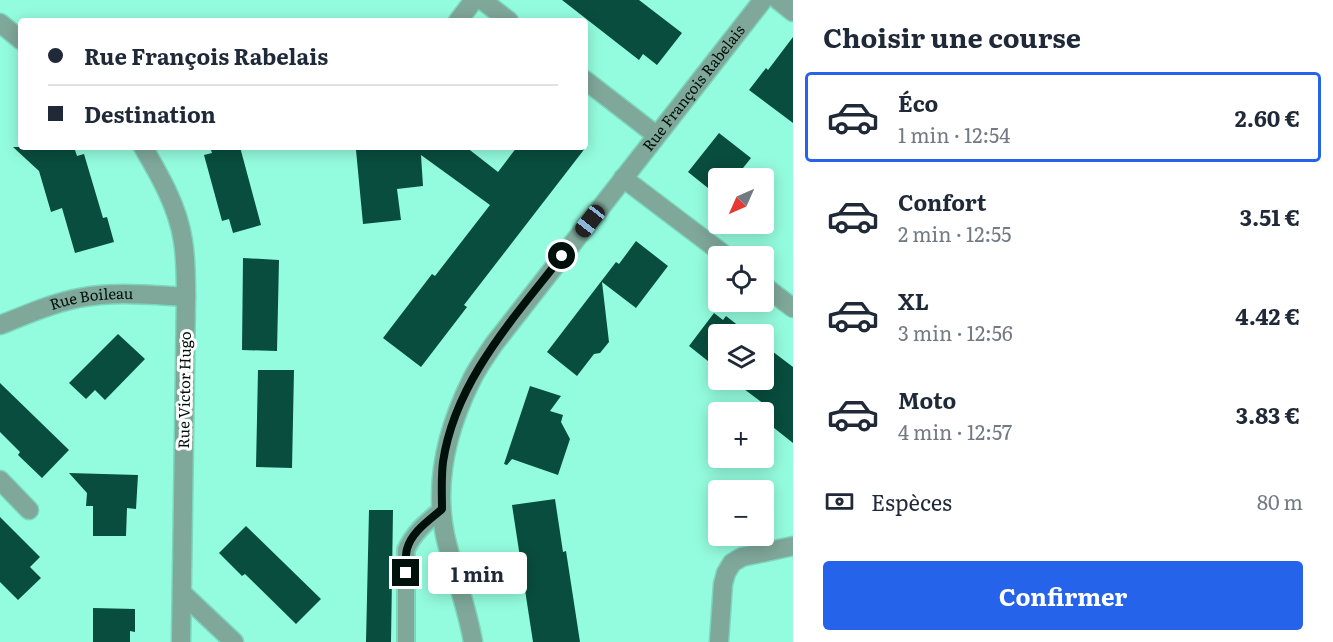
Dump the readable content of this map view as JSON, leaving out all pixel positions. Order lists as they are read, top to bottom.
{
  "streets": {
    "street": ["Rue François Rabelais", "Rue Boileau", "Rue Victor Hugo"]
  },
  "crossings": [
    ["Rue Boileau", "Rue Victor Hugo"]
  ],
  "north": "bottom left",
  "page": {
    "heading": "Choisir une course",
    "banner": ["Rue François Rabelais", "Destination"],
    "list": [
      {
        "name": "Éco",
        "note": "1 min · 12:54",
        "value": "2.60 €"
      },
      {
        "name": "Confort",
        "note": "2 min · 12:55",
        "value": "3.51 €"
      },
      {
        "name": "XL",
        "note": "3 min · 12:56",
        "value": "4.42 €"
      },
      {
        "name": "Moto",
        "note": "4 min · 12:57",
        "value": "3.83 €"
      }
    ],
    "map_buttons": ["+", "−"],
    "pay": ["Espèces", "80 m"],
    "buttons": "Confirmer",
    "bubble": "1 min"
  }
}
